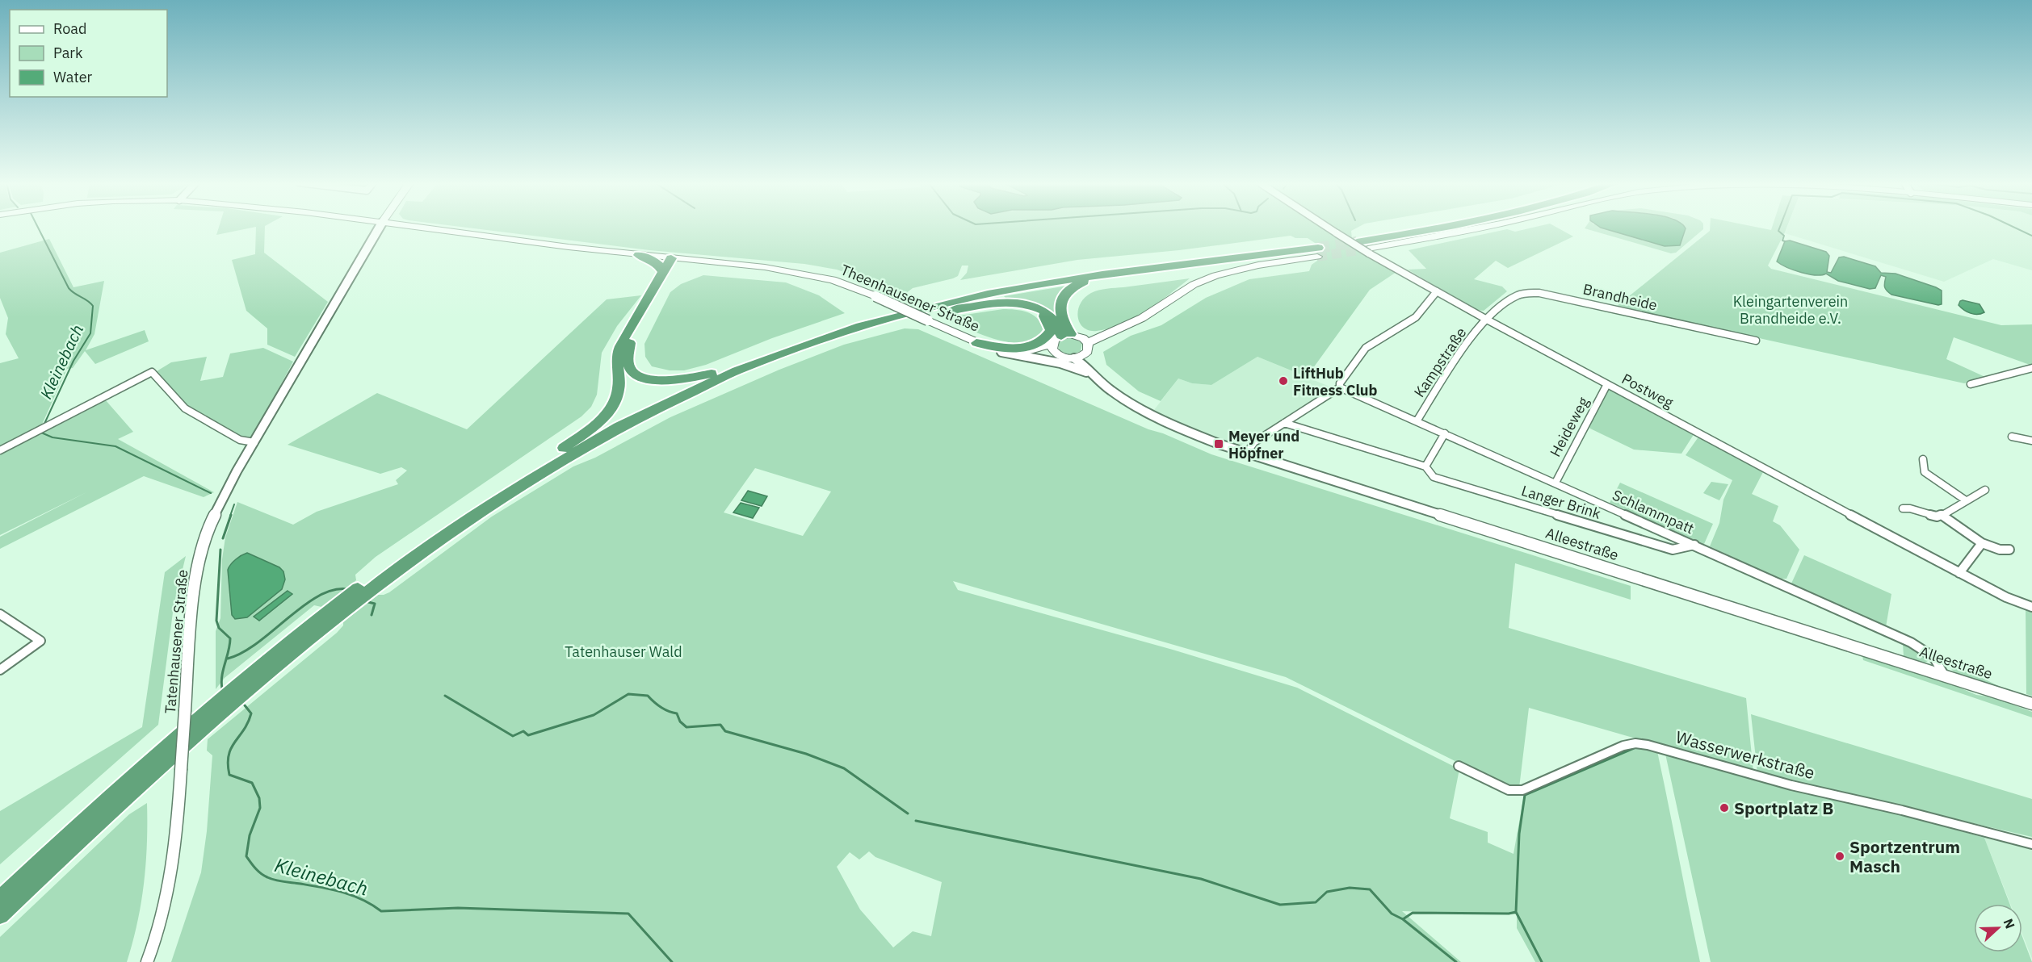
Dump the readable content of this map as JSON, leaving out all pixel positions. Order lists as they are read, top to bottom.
{
  "streets": {
    "main road": ["Theenhausener Straße"],
    "street": [
      "Brandheide",
      "Kampstraße",
      "Postweg",
      "Heideweg",
      "Langer Brink",
      "Schlammpatt",
      "Alleestraße",
      "Tatenhausener Straße",
      "Wasserwerkstraße"
    ]
  },
  "crossings": [
    ["Brandheide", "Kampstraße"],
    ["Brandheide", "Postweg"],
    ["Theenhausener Straße", "Alleestraße"],
    ["Kampstraße", "Postweg"],
    ["Kampstraße", "Schlammpatt"],
    ["Postweg", "Heideweg"],
    ["Heideweg", "Schlammpatt"],
    ["Langer Brink", "Schlammpatt"],
    ["Schlammpatt", "Alleestraße"]
  ],
  "water": ["Kleinebach"],
  "parks": ["Kleingartenverein Brandheide e.V.", "Tatenhauser Wald"],
  "places": {
    "other": ["LiftHub Fitness Club", "Sportplatz B", "Sportzentrum Masch"],
    "transit": ["Meyer und Höpfner"]
  },
  "legend": ["Road", "Park", "Water"],
  "north": "right"
}
